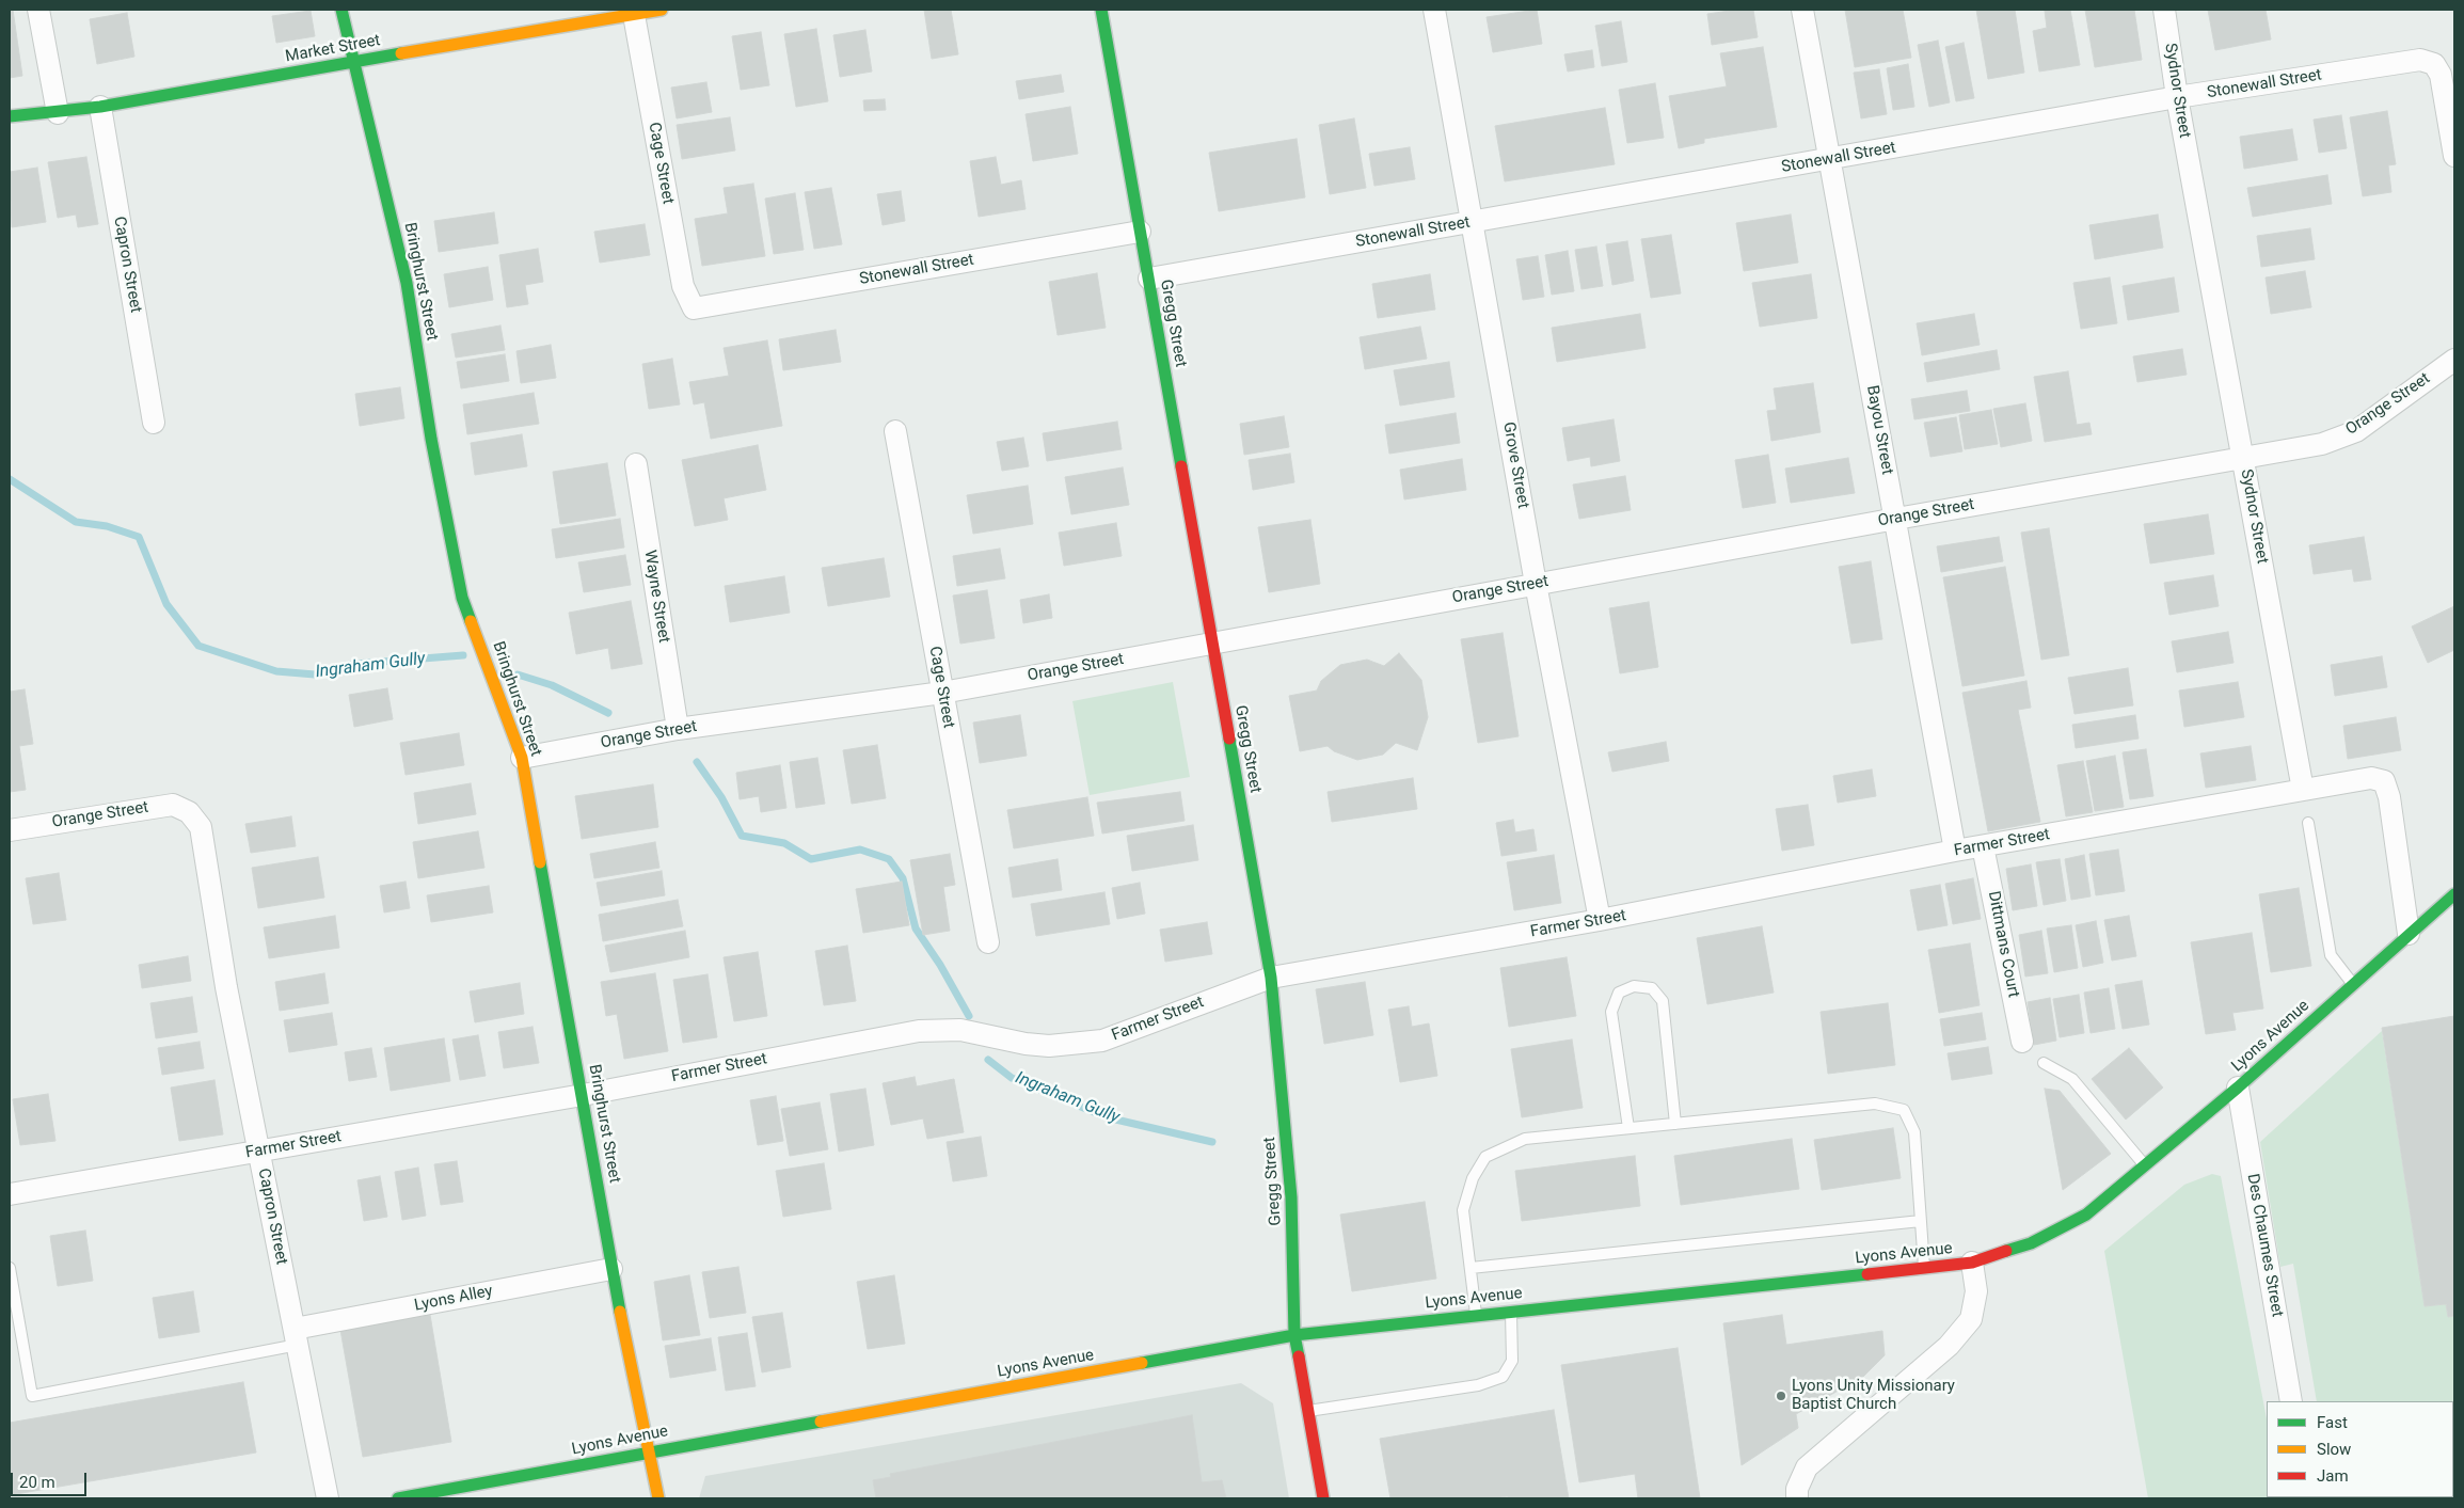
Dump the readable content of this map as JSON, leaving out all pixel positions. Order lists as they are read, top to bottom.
{
  "streets": {
    "street": [
      "Market Street",
      "Stonewall Street",
      "Sydnor Street",
      "Cage Street",
      "Capron Street",
      "Bringhurst Street",
      "Gregg Street",
      "Orange Street",
      "Bayou Street",
      "Grove Street",
      "Wayne Street",
      "Farmer Street",
      "Dittmans Court",
      "Lyons Avenue",
      "Des Chaumes Street",
      "Lyons Alley"
    ]
  },
  "crossings": [
    ["Market Street", "Cage Street"],
    ["Market Street", "Capron Street"],
    ["Market Street", "Bringhurst Street"],
    ["Stonewall Street", "Sydnor Street"],
    ["Stonewall Street", "Cage Street"],
    ["Stonewall Street", "Gregg Street"],
    ["Stonewall Street", "Bayou Street"],
    ["Stonewall Street", "Grove Street"],
    ["Sydnor Street", "Orange Street"],
    ["Sydnor Street", "Farmer Street"],
    ["Cage Street", "Orange Street"],
    ["Capron Street", "Orange Street"],
    ["Capron Street", "Farmer Street"],
    ["Capron Street", "Lyons Alley"],
    ["Bringhurst Street", "Orange Street"],
    ["Bringhurst Street", "Farmer Street"],
    ["Bringhurst Street", "Lyons Avenue"],
    ["Bringhurst Street", "Lyons Alley"],
    ["Gregg Street", "Orange Street"],
    ["Gregg Street", "Farmer Street"],
    ["Gregg Street", "Lyons Avenue"],
    ["Orange Street", "Bayou Street"],
    ["Orange Street", "Grove Street"],
    ["Orange Street", "Wayne Street"],
    ["Bayou Street", "Farmer Street"],
    ["Grove Street", "Farmer Street"],
    ["Farmer Street", "Dittmans Court"],
    ["Lyons Avenue", "Des Chaumes Street"]
  ],
  "water": ["Ingraham Gully"],
  "places": ["Lyons Unity Missionary Baptist Church"],
  "legend": ["Fast", "Slow", "Jam"],
  "scale_bar": "20 m"
}
